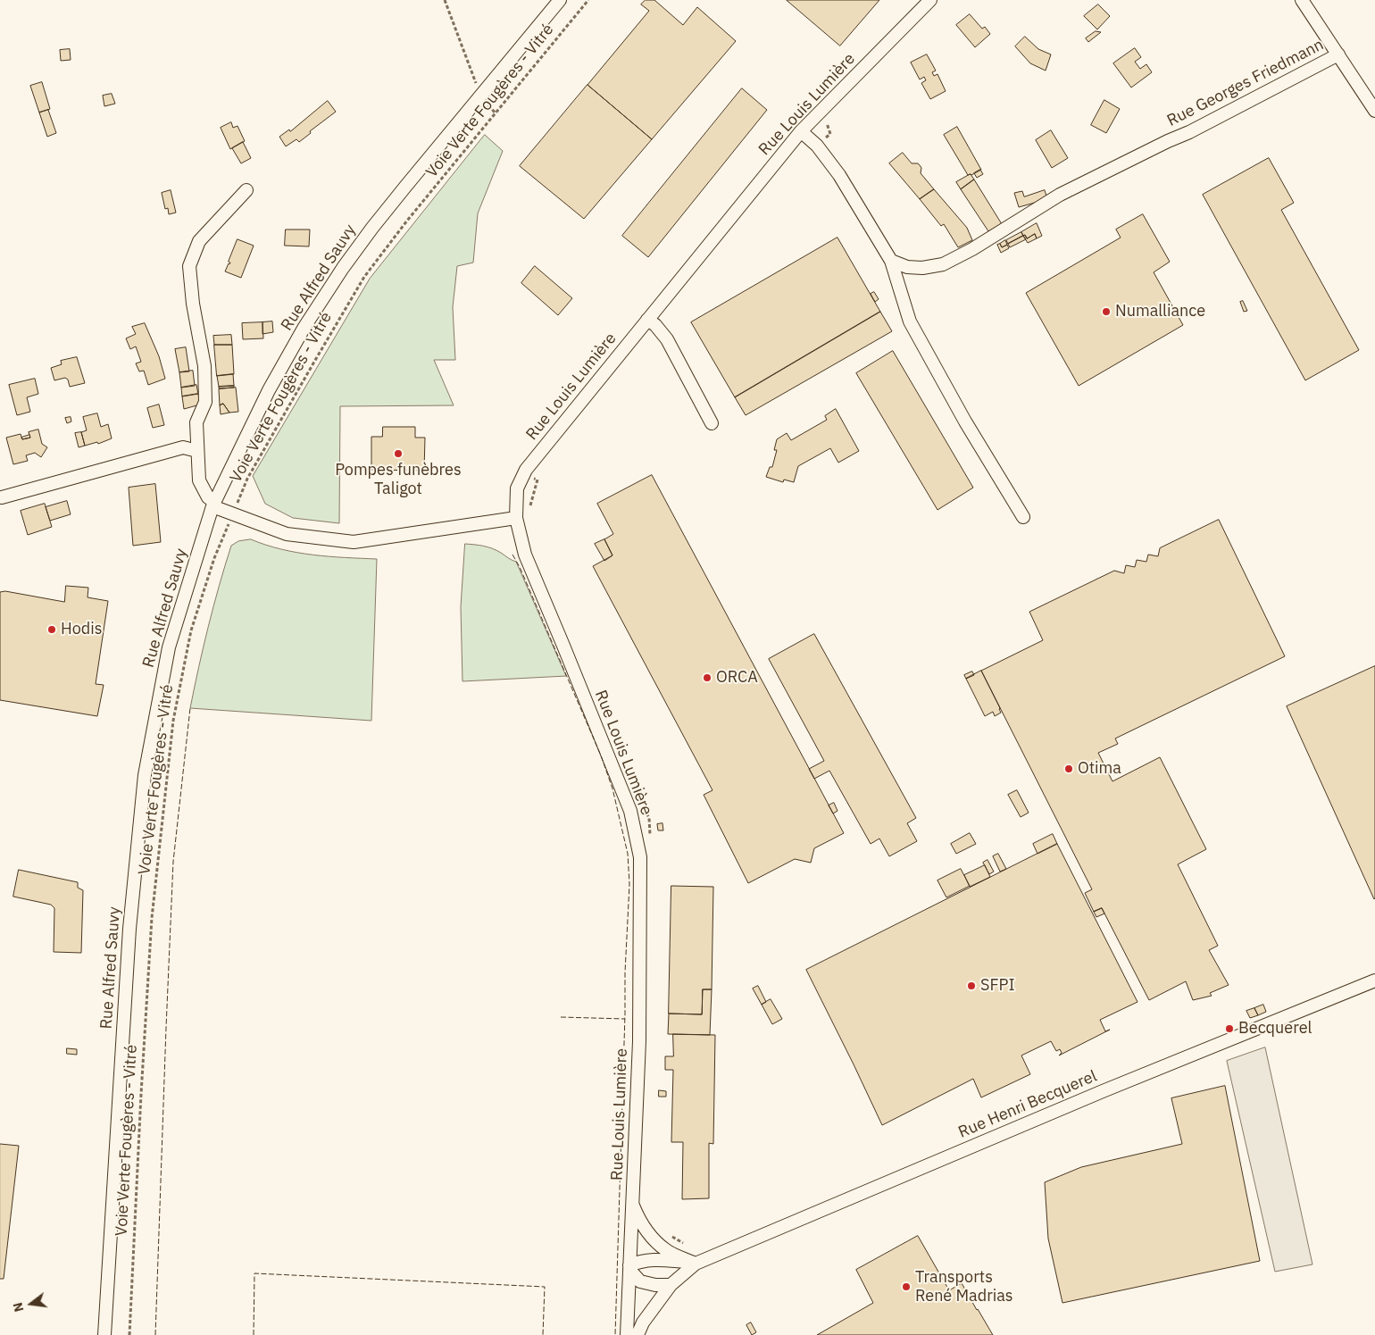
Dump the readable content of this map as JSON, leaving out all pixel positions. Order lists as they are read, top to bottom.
{
  "streets": {
    "street": [
      "Rue Georges Friedmann",
      "Rue Louis Lumière",
      "Rue Alfred Sauvy",
      "Rue Henri Becquerel"
    ],
    "path": ["Voie Verte Fougères - Vitré"]
  },
  "crossings": [
    ["Rue Louis Lumière", "Rue Henri Becquerel"]
  ],
  "places": [
    "Numalliance",
    "Pompes funèbres Taligot",
    "Hodis",
    "ORCA",
    "Otima",
    "SFPI",
    "Becquerel",
    "Transports René Madrias"
  ],
  "north": "left"
}
